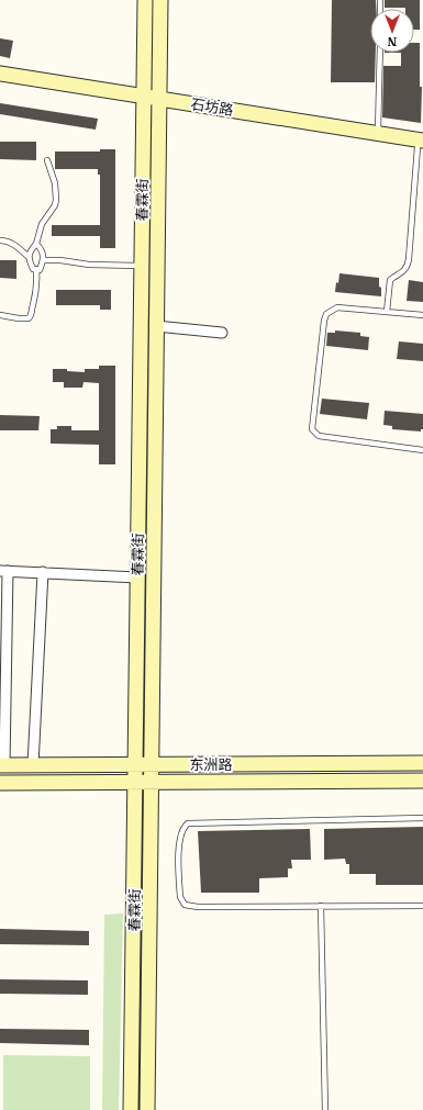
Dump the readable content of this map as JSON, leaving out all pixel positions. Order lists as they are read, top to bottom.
{
  "streets": {
    "main road": ["石坊路", "春霖街", "东洲路"]
  },
  "crossings": [
    ["石坊路", "春霖街"],
    ["春霖街", "东洲路"]
  ],
  "north": "bottom"
}
